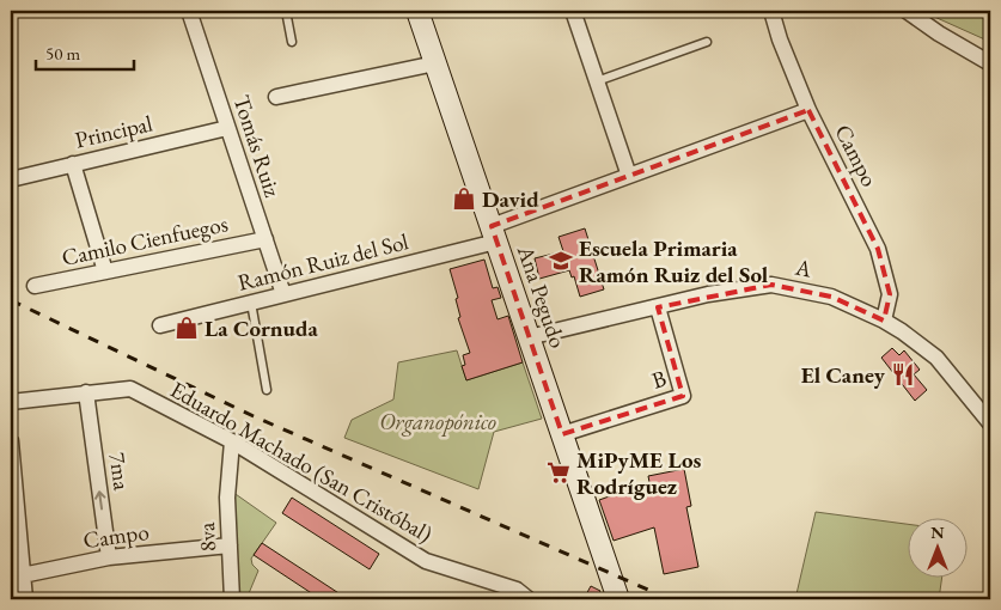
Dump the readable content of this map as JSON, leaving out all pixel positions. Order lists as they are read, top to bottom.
{
  "streets": {
    "street": [
      "Principal",
      "Tomás Ruiz",
      "Campo",
      "Camilo Cienfuegos",
      "Ramón Ruiz del Sol",
      "A",
      "Ana Pegudo",
      "B",
      "Eduardo Machado (San Cristóbal)",
      "7ma",
      "8va"
    ]
  },
  "crossings": [
    ["Principal", "Tomás Ruiz"],
    ["Tomás Ruiz", "Camilo Cienfuegos"],
    ["Tomás Ruiz", "Ramón Ruiz del Sol"],
    ["Campo", "Ramón Ruiz del Sol"],
    ["Campo", "A"],
    ["Campo", "7ma"],
    ["Campo", "8va"],
    ["Ramón Ruiz del Sol", "Ana Pegudo"],
    ["A", "Ana Pegudo"],
    ["A", "B"],
    ["Ana Pegudo", "B"],
    ["Eduardo Machado (San Cristóbal)", "7ma"],
    ["Eduardo Machado (San Cristóbal)", "8va"]
  ],
  "parks": ["Organopónico"],
  "places": {
    "shop": ["David", "La Cornuda"],
    "school or university": ["Escuela Primaria Ramón Ruiz del Sol"],
    "restaurant": ["El Caney"],
    "supermarket": ["MiPyME Los Rodríguez"]
  },
  "scale_bar": "50 m",
  "north": "top"
}
